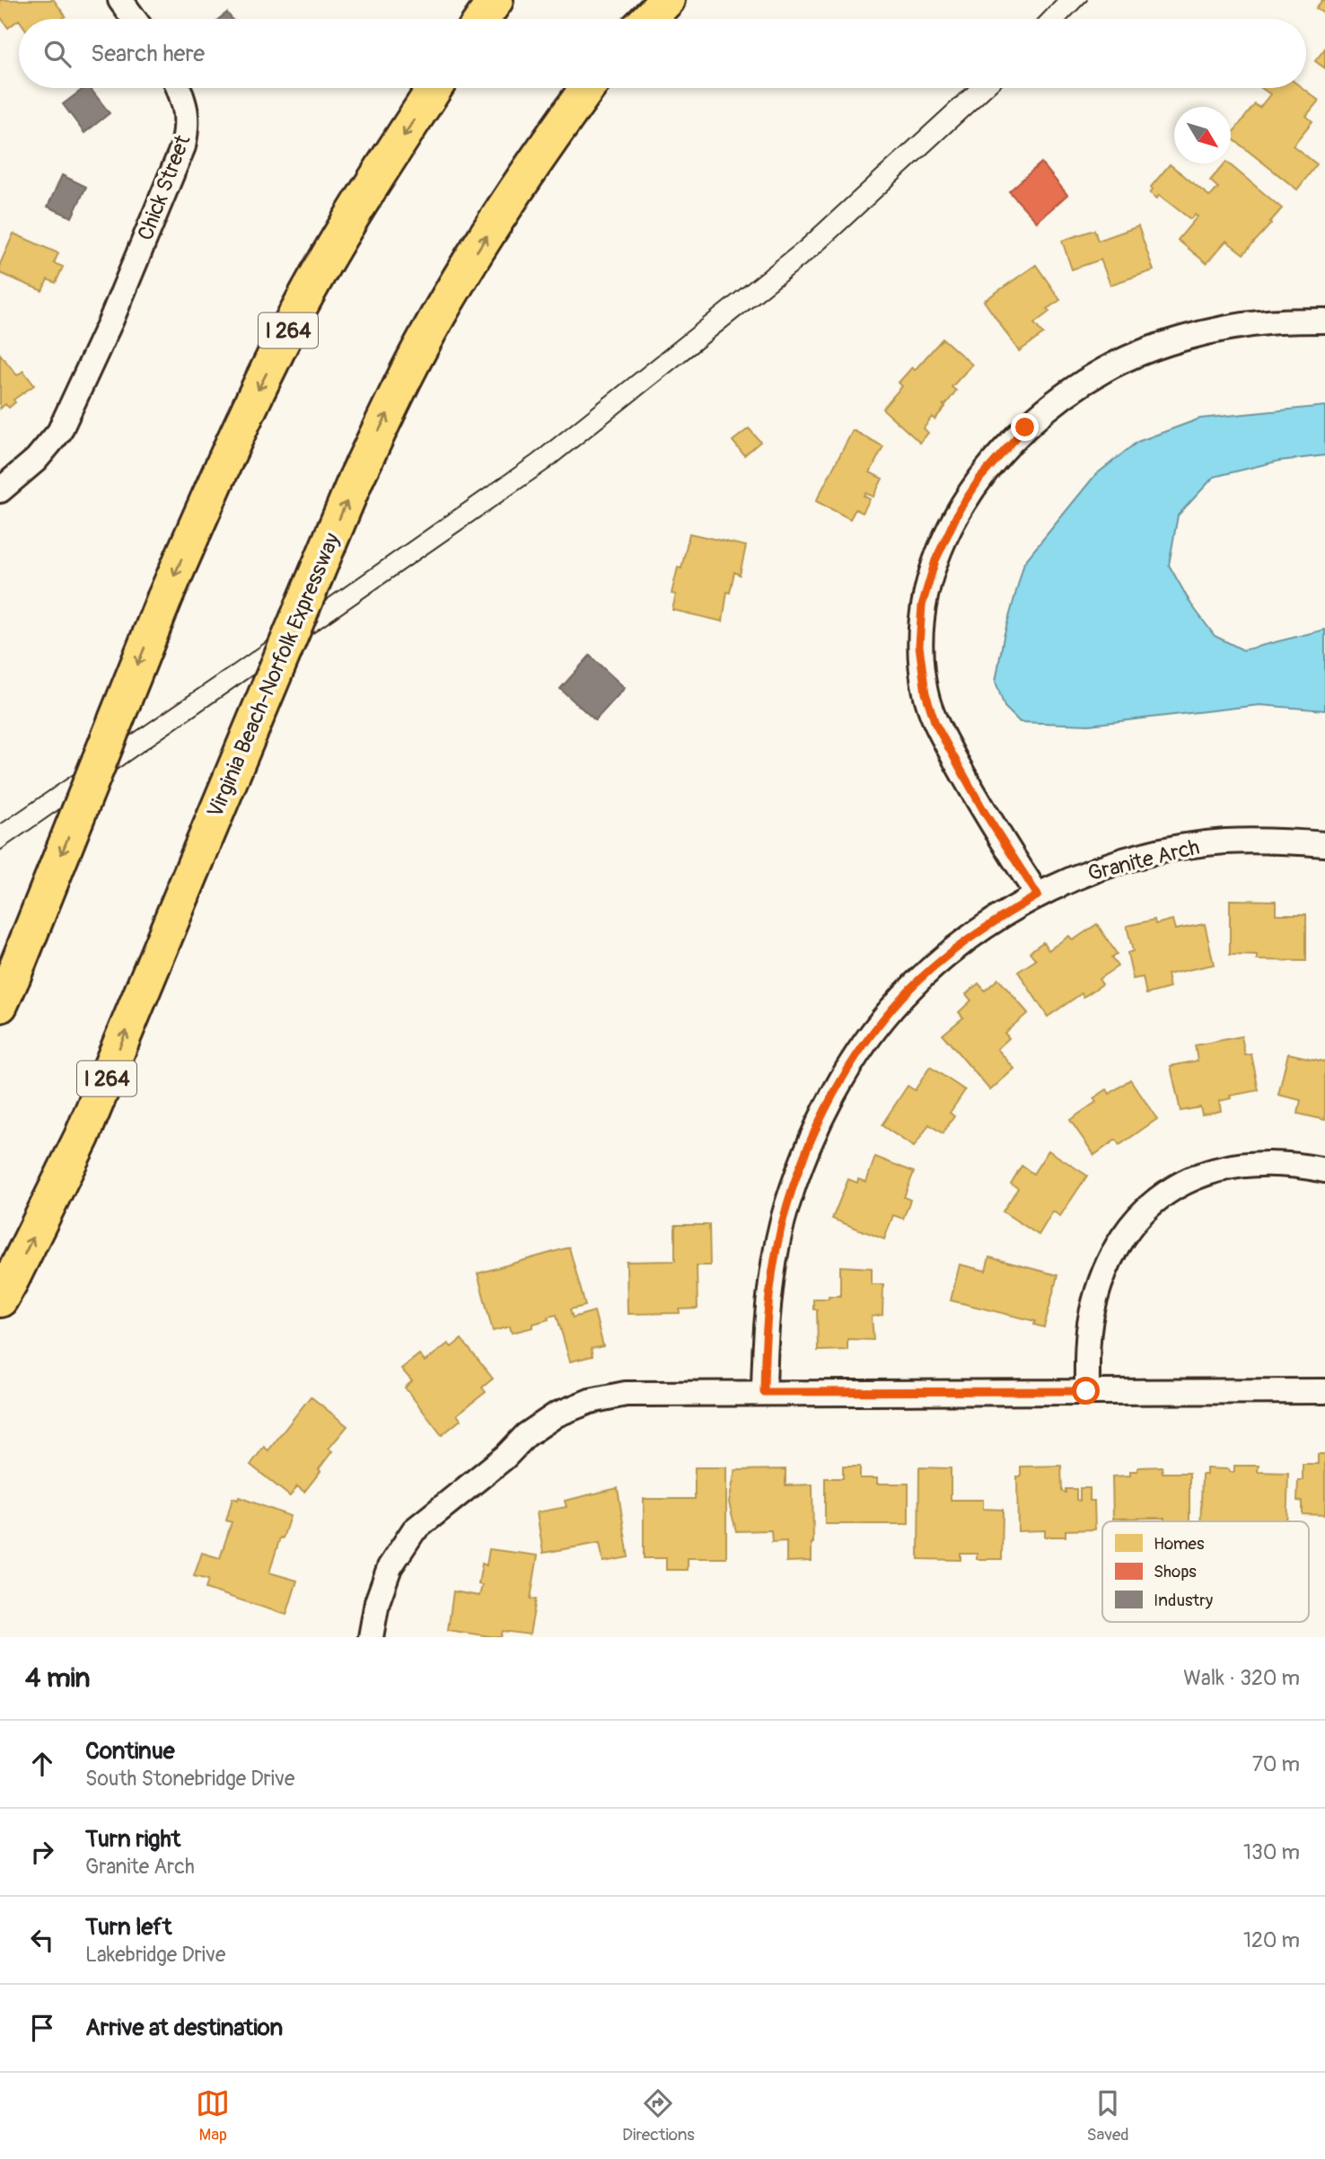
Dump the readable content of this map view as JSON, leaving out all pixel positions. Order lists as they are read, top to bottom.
{
  "streets": {
    "highway": ["I 264", "Virginia Beach-Norfolk Expressway"],
    "street": ["Chick Street", "Granite Arch"]
  },
  "legend": ["Homes", "Shops", "Industry"],
  "north": "bottom right",
  "page": {
    "search": "Search here",
    "heading": ["4 min", "Walk · 320 m"],
    "list": [
      ["Continue", "South Stonebridge Drive", "70 m"],
      ["Turn right", "Granite Arch", "130 m"],
      ["Turn left", "Lakebridge Drive", "120 m"],
      "Arrive at destination"
    ],
    "nav": ["Map", "Directions", "Saved"]
  }
}
